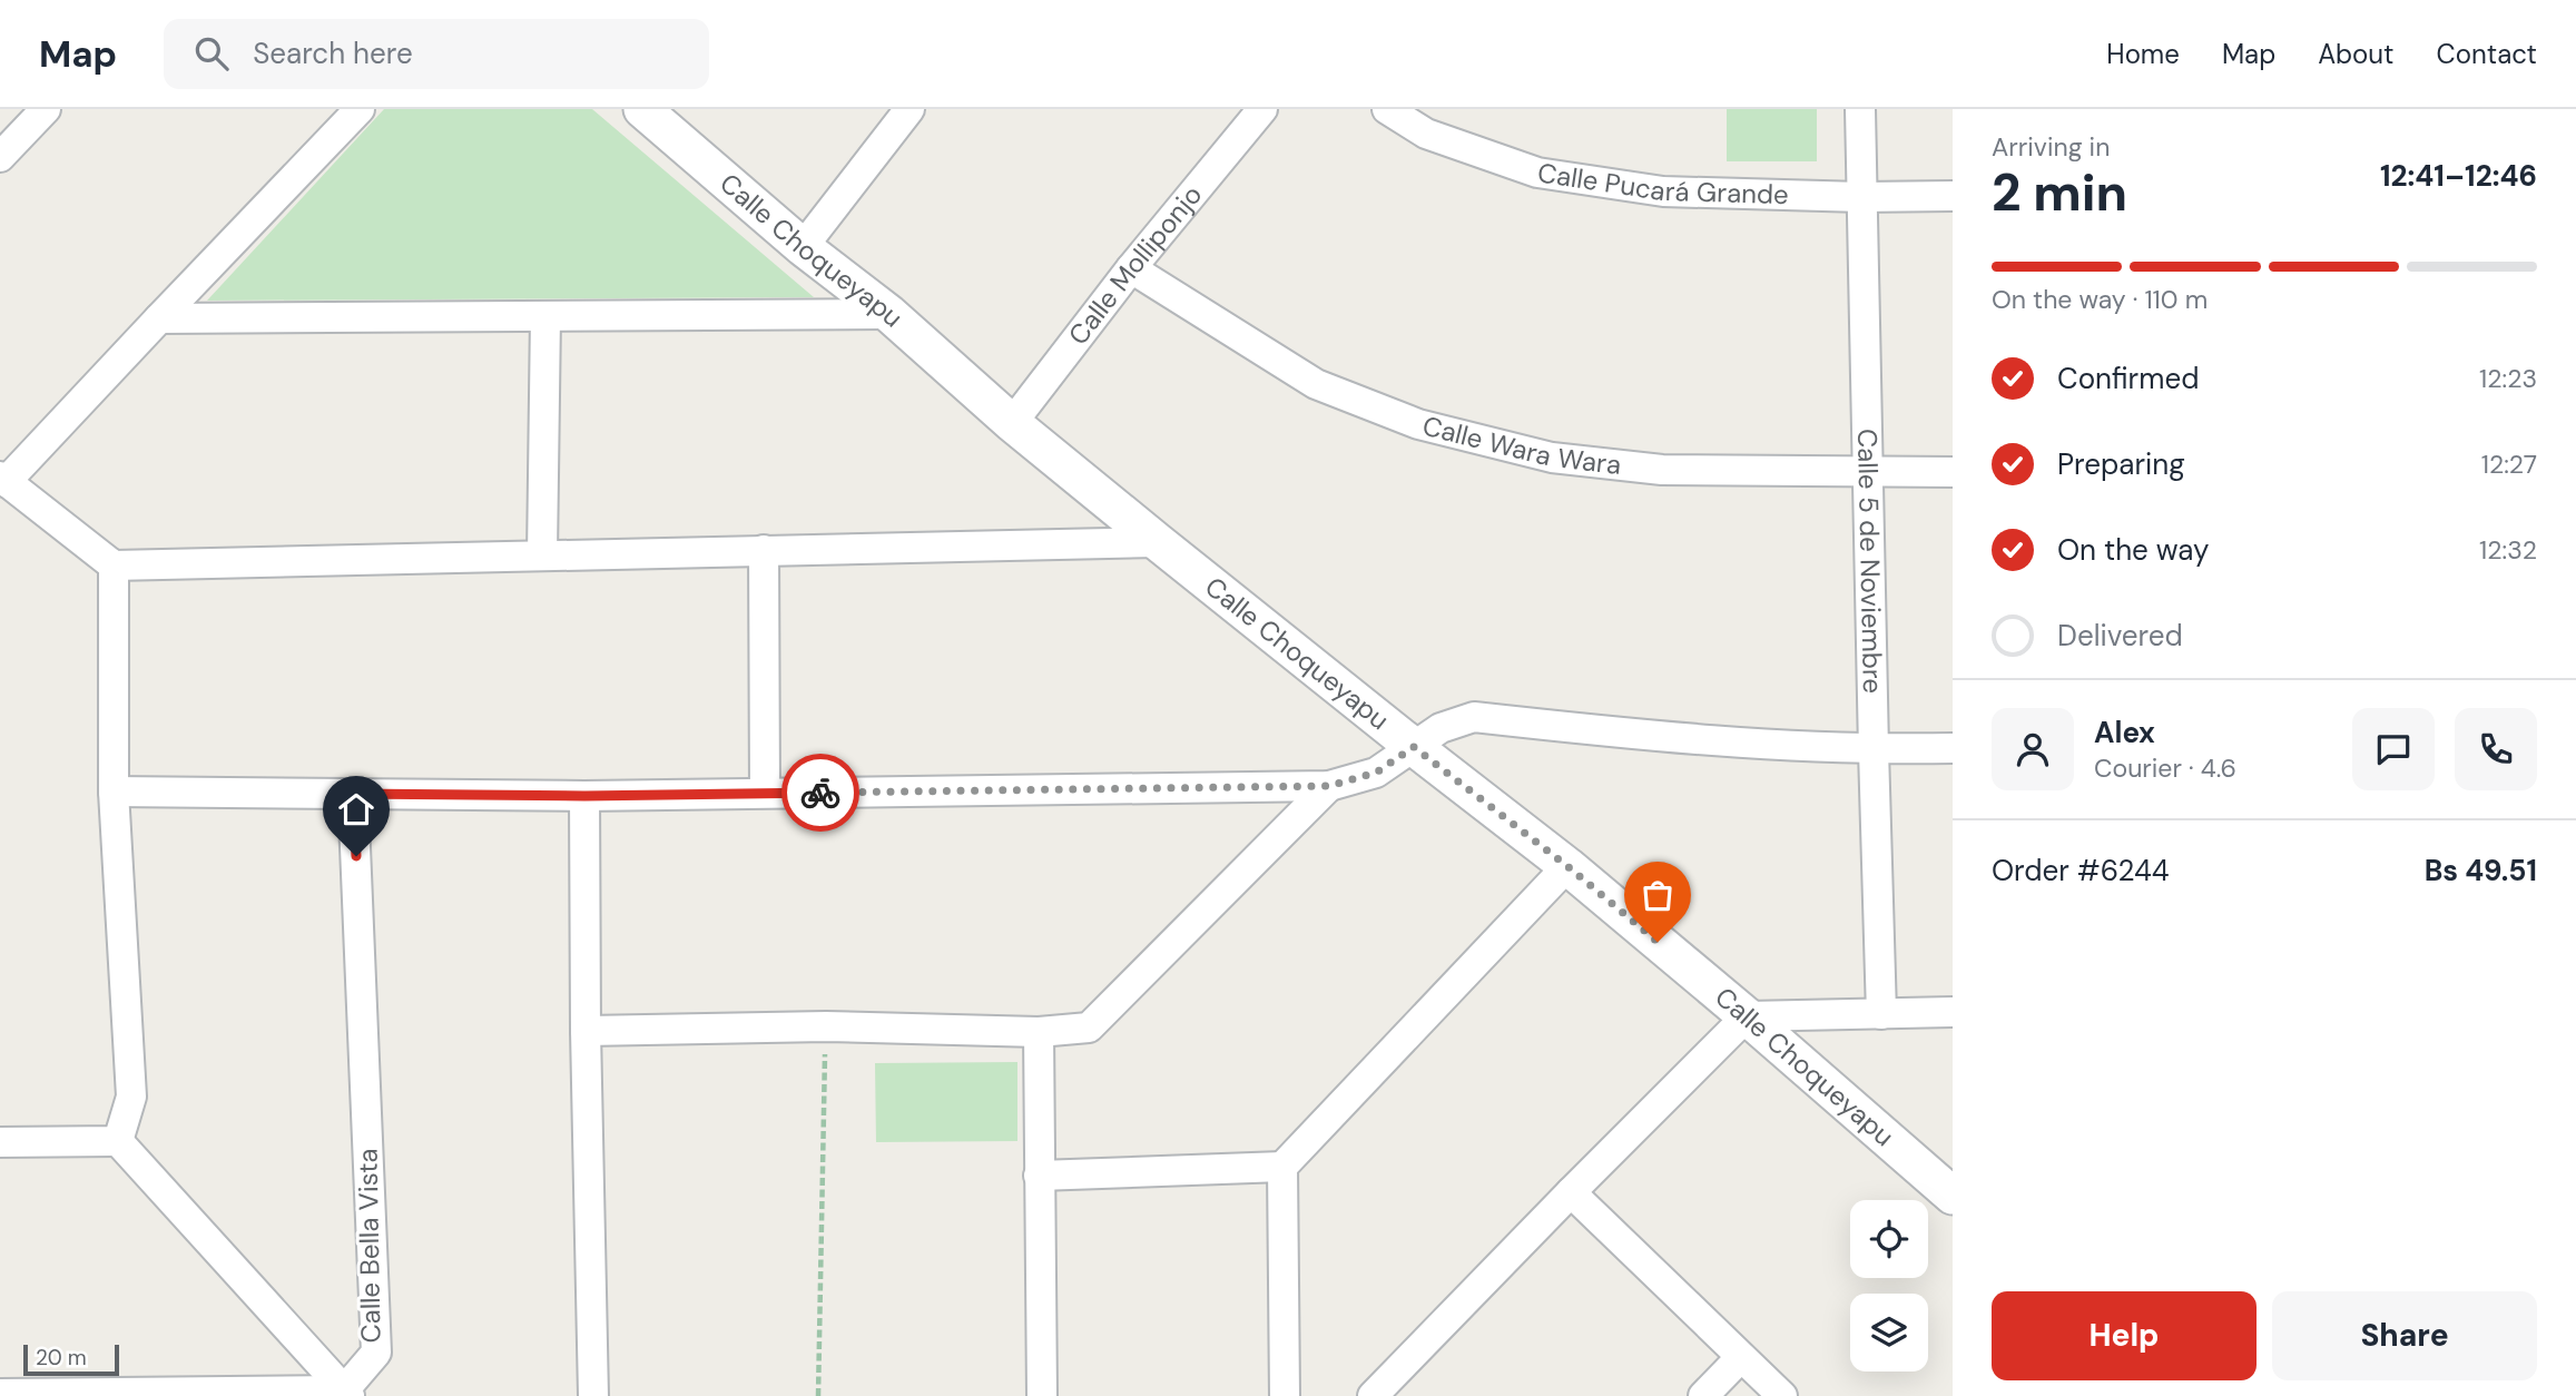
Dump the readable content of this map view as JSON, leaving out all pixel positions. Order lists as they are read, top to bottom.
{
  "streets": {
    "street": [
      "Calle Pucará Grande",
      "Calle Choqueyapu",
      "Calle Molliponjo",
      "Calle Wara Wara",
      "Calle 5 de Noviembre",
      "Calle Bella Vista"
    ]
  },
  "crossings": [
    ["Calle Pucará Grande", "Calle 5 de Noviembre"],
    ["Calle Choqueyapu", "Calle Molliponjo"],
    ["Calle Molliponjo", "Calle Wara Wara"],
    ["Calle Wara Wara", "Calle 5 de Noviembre"]
  ],
  "scale_bar": "20 m",
  "page": {
    "header": "Map",
    "search": "Search here",
    "nav": [
      "Home",
      "Map",
      "About",
      "Contact"
    ],
    "heading": ["2 min", "Arriving in", "12:41–12:46"],
    "panel": [
      "Alex",
      "Courier · 4.6",
      "Order #6244",
      "Bs 49.51"
    ],
    "bar": "On the way · 110 m",
    "list": [
      ["Confirmed", "12:23"],
      ["Preparing", "12:27"],
      ["On the way", "12:32"],
      "Delivered"
    ],
    "buttons": ["Help", "Share"],
    "scale": "20 m"
  }
}
